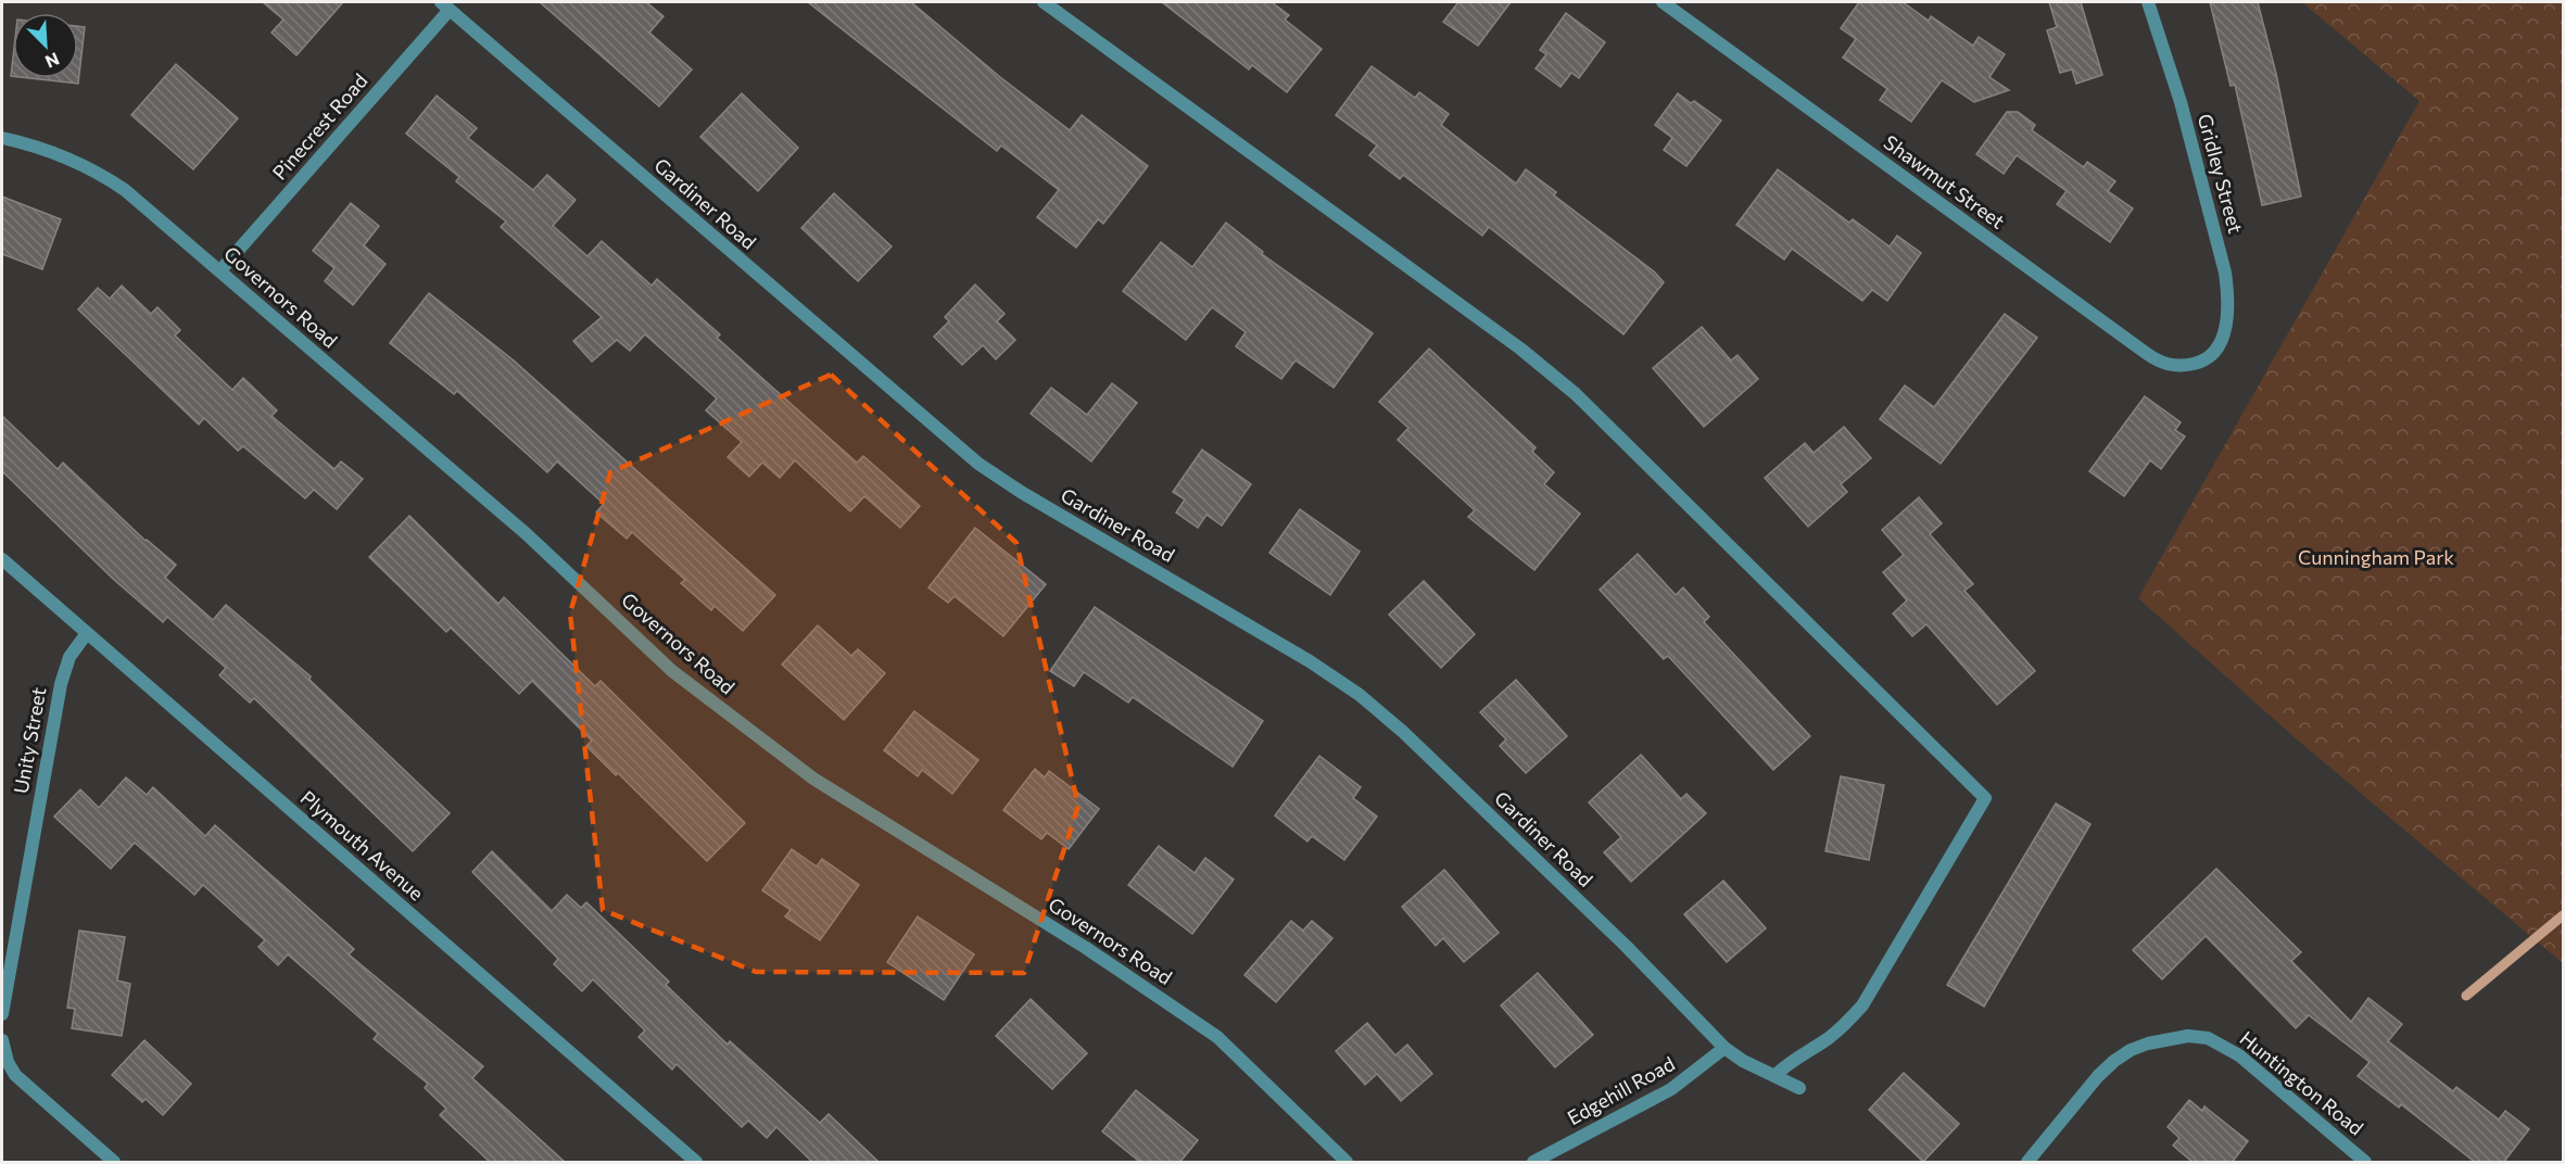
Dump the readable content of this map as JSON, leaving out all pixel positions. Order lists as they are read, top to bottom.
{
  "streets": {
    "street": [
      "Pinecrest Road",
      "Gridley Street",
      "Shawmut Street",
      "Gardiner Road",
      "Governors Road",
      "Unity Street",
      "Plymouth Avenue",
      "Huntington Road",
      "Edgehill Road"
    ]
  },
  "crossings": [
    ["Pinecrest Road", "Gardiner Road"],
    ["Pinecrest Road", "Governors Road"],
    ["Gridley Street", "Shawmut Street"],
    ["Gardiner Road", "Edgehill Road"],
    ["Unity Street", "Plymouth Avenue"]
  ],
  "parks": ["Cunningham Park"],
  "north": "bottom right"
}
